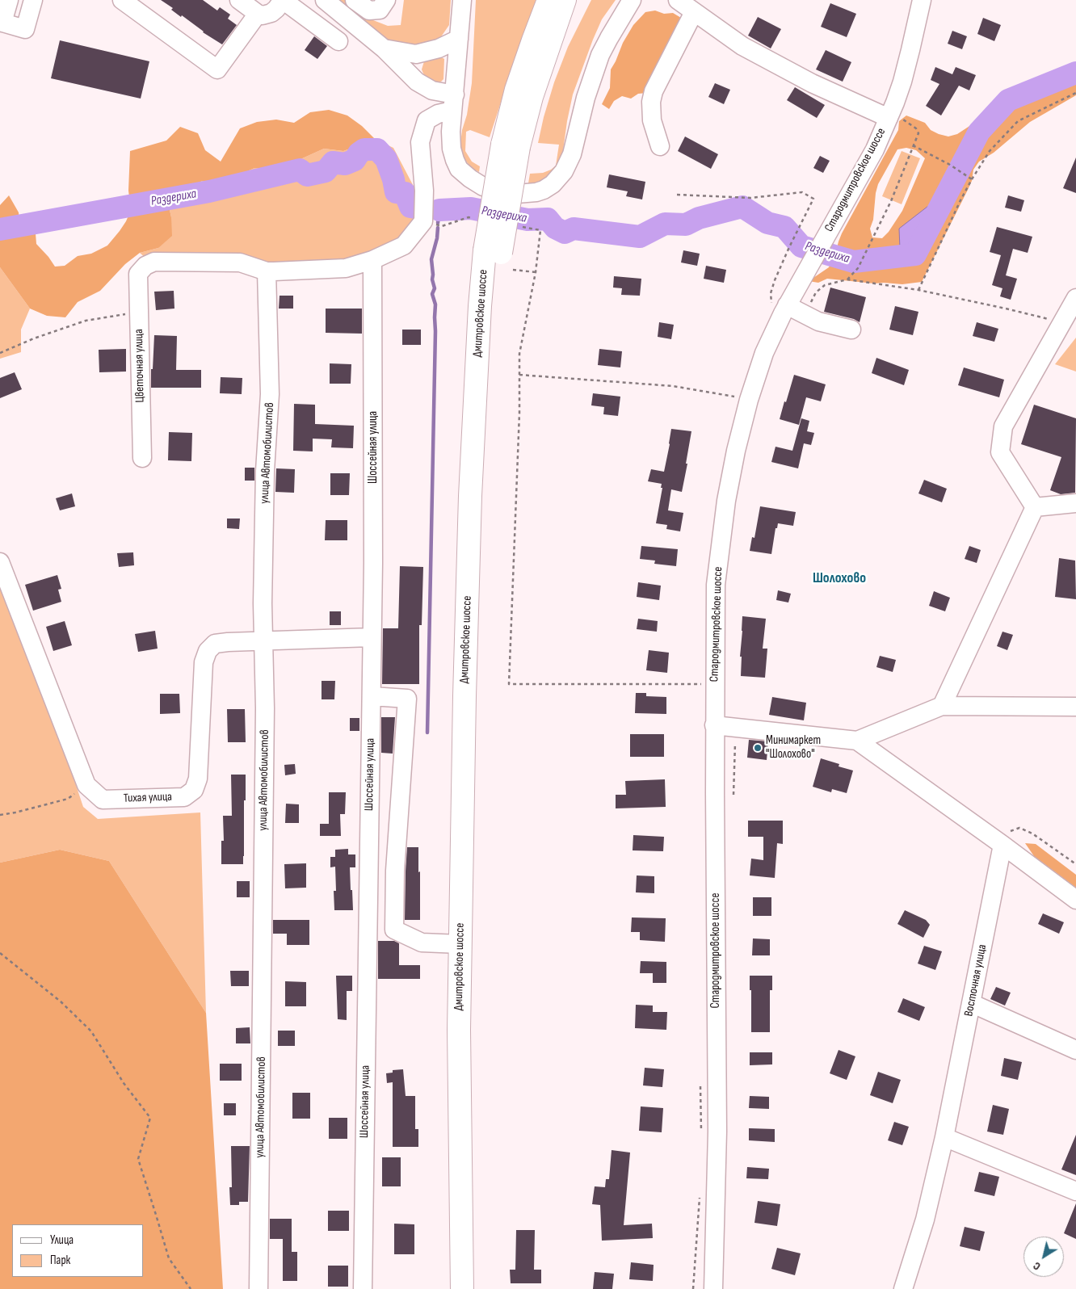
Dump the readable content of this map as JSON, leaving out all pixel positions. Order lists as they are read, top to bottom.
{
  "streets": {
    "highway": ["Дмитровское шоссе"],
    "street": [
      "Стародмитровское шоссе",
      "Цветочная улица",
      "Шоссейная улица",
      "улица Автомобилистов",
      "Тихая улица",
      "Восточная улица"
    ]
  },
  "crossings": [
    ["Цветочная улица", "улица Автомобилистов"],
    ["Шоссейная улица", "Тихая улица"],
    ["улица Автомобилистов", "Тихая улица"]
  ],
  "districts": ["Шолохово"],
  "water": ["Раздериха"],
  "places": ["Минимаркет \"Шолохово\""],
  "legend": ["Улица", "Парк"],
  "north": "bottom left"
}
